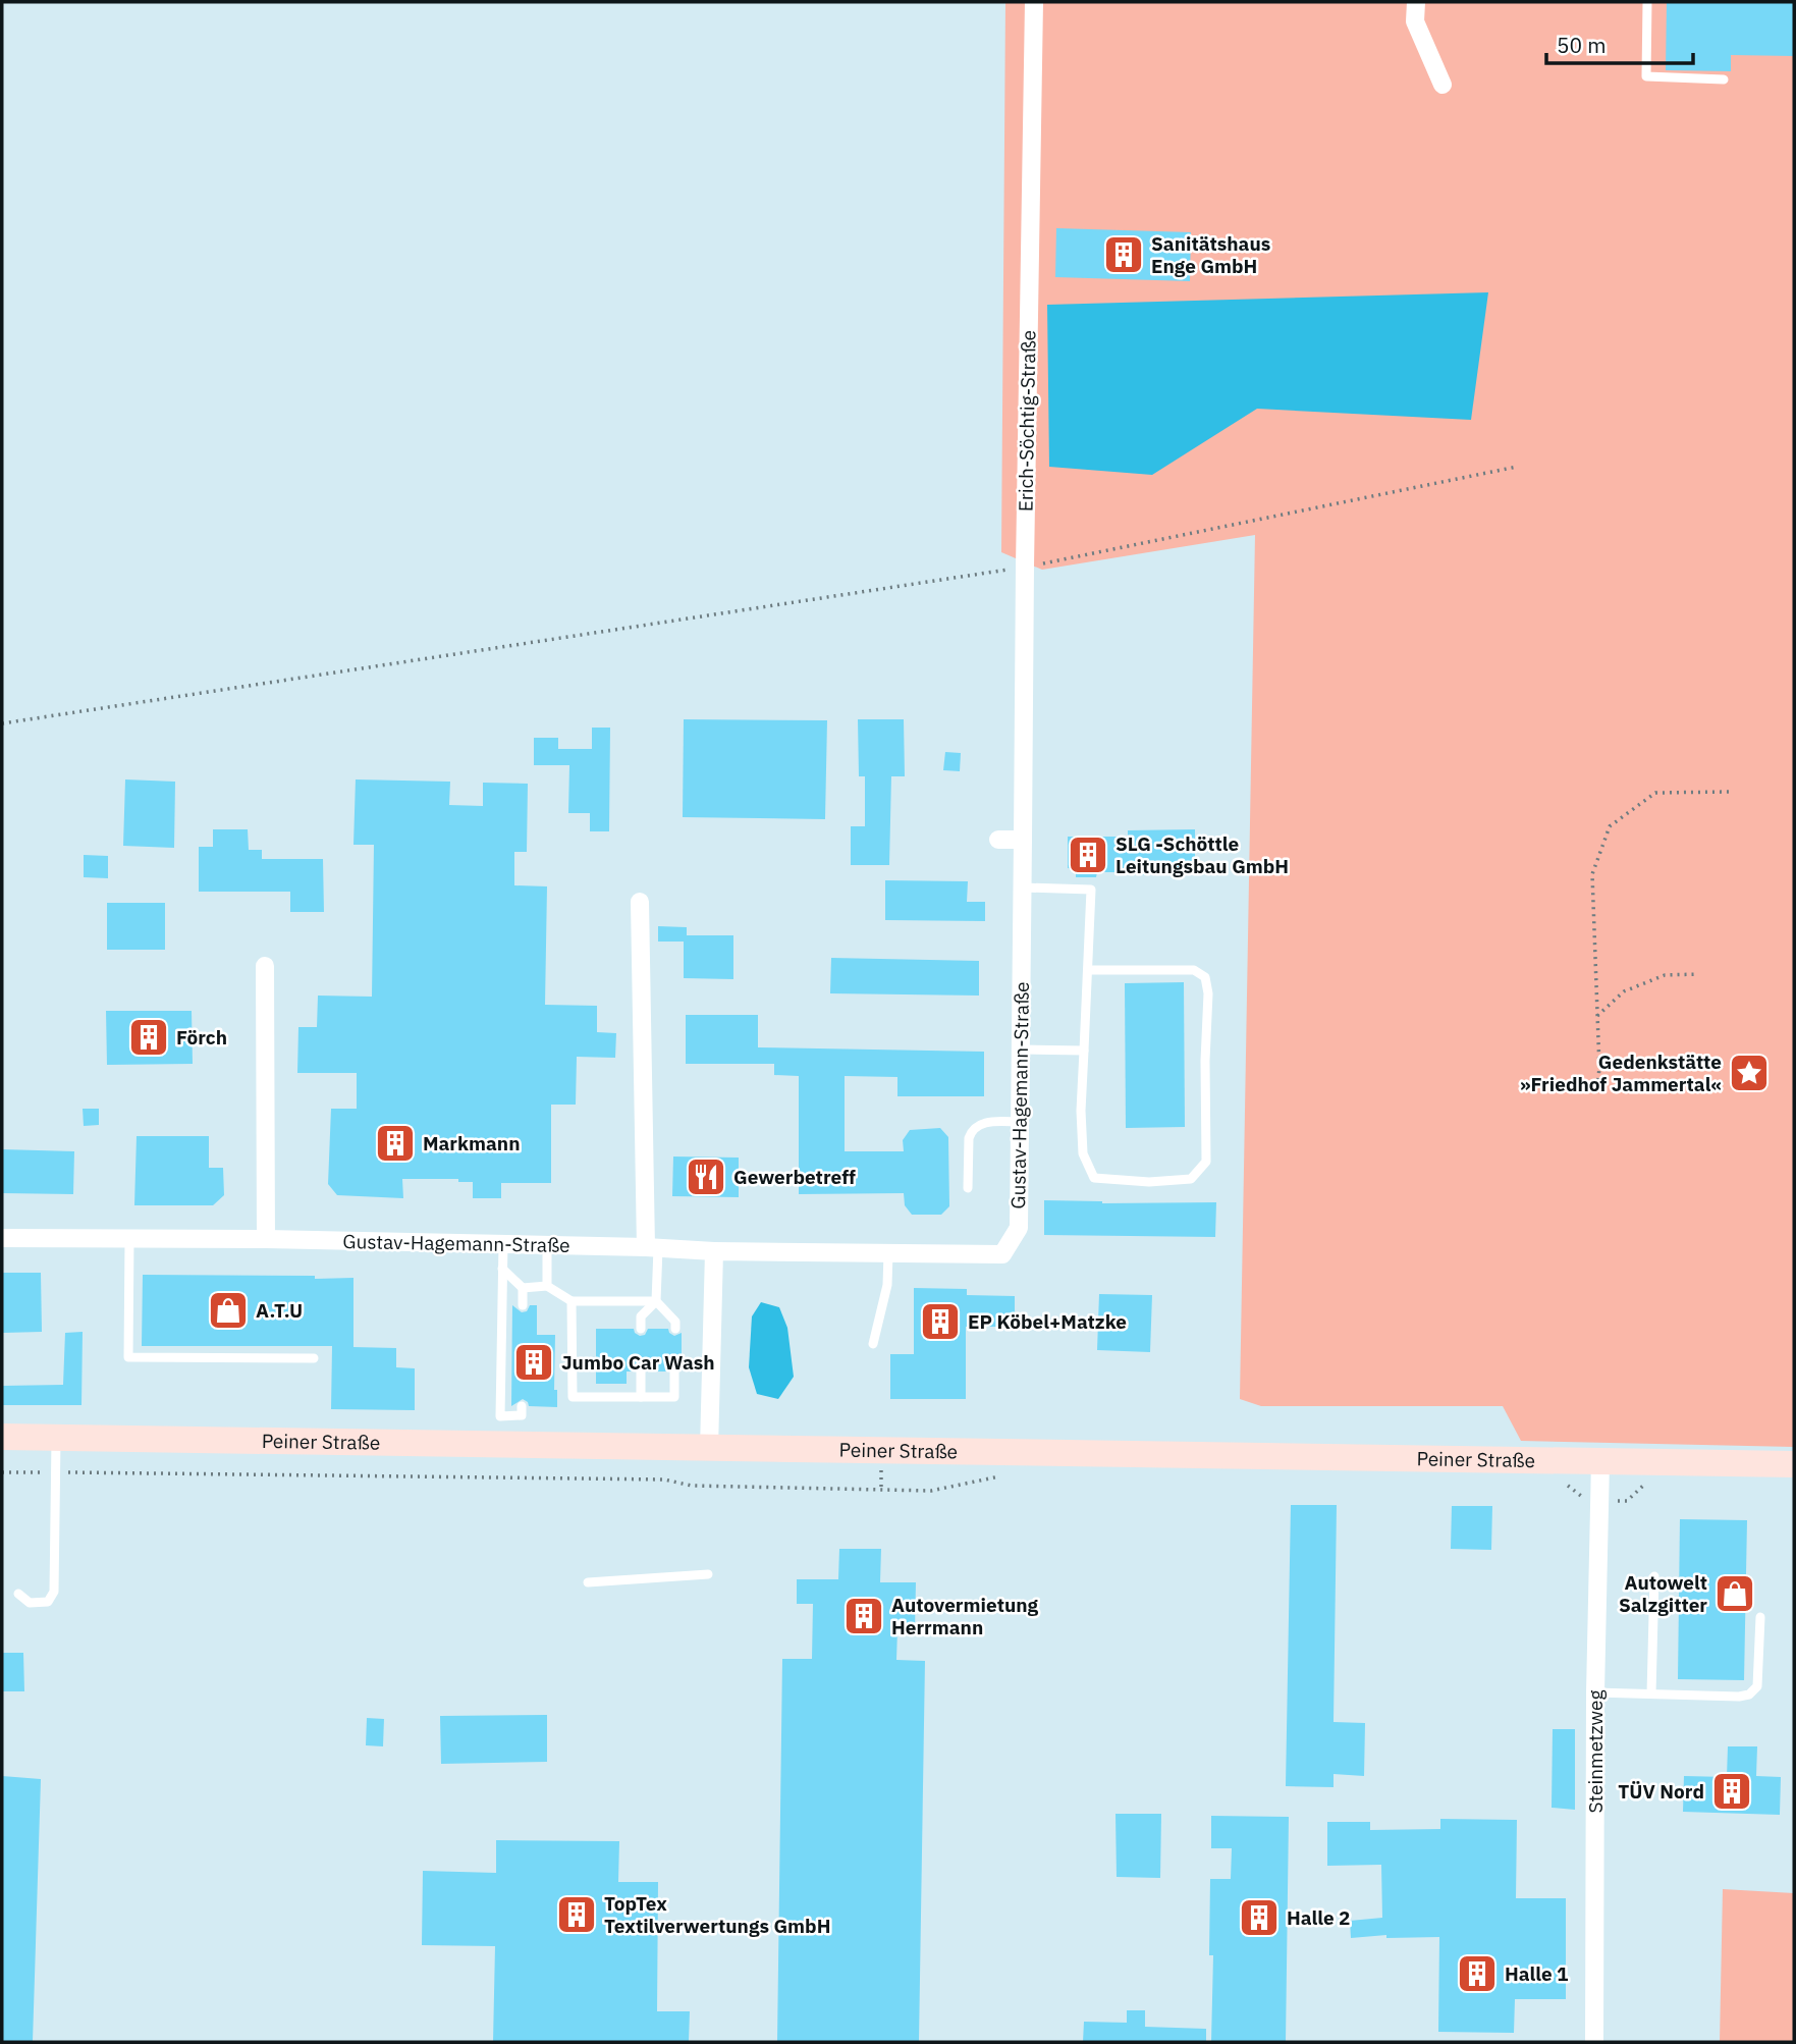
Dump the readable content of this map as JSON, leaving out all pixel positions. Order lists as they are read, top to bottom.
{
  "streets": {
    "main road": ["Peiner Straße"],
    "street": ["Erich-Söchtig-Straße", "Gustav-Hagemann-Straße", "Steinmetzweg"]
  },
  "crossings": [
    ["Erich-Söchtig-Straße", "Gustav-Hagemann-Straße"],
    ["Peiner Straße", "Steinmetzweg"]
  ],
  "places": {
    "building": [
      "Sanitätshaus Enge GmbH",
      "SLG -Schöttle Leitungsbau GmbH",
      "Förch",
      "Markmann",
      "EP Köbel+Matzke",
      "Jumbo Car Wash",
      "Autovermietung Herrmann",
      "TÜV Nord",
      "TopTex Textilverwertungs GmbH",
      "Halle 2",
      "Halle 1"
    ],
    "place": ["Gedenkstätte »Friedhof Jammertal«"],
    "restaurant": ["Gewerbetreff"],
    "shop": ["A.T.U", "Autowelt Salzgitter"]
  },
  "scale_bar": "50 m"
}
